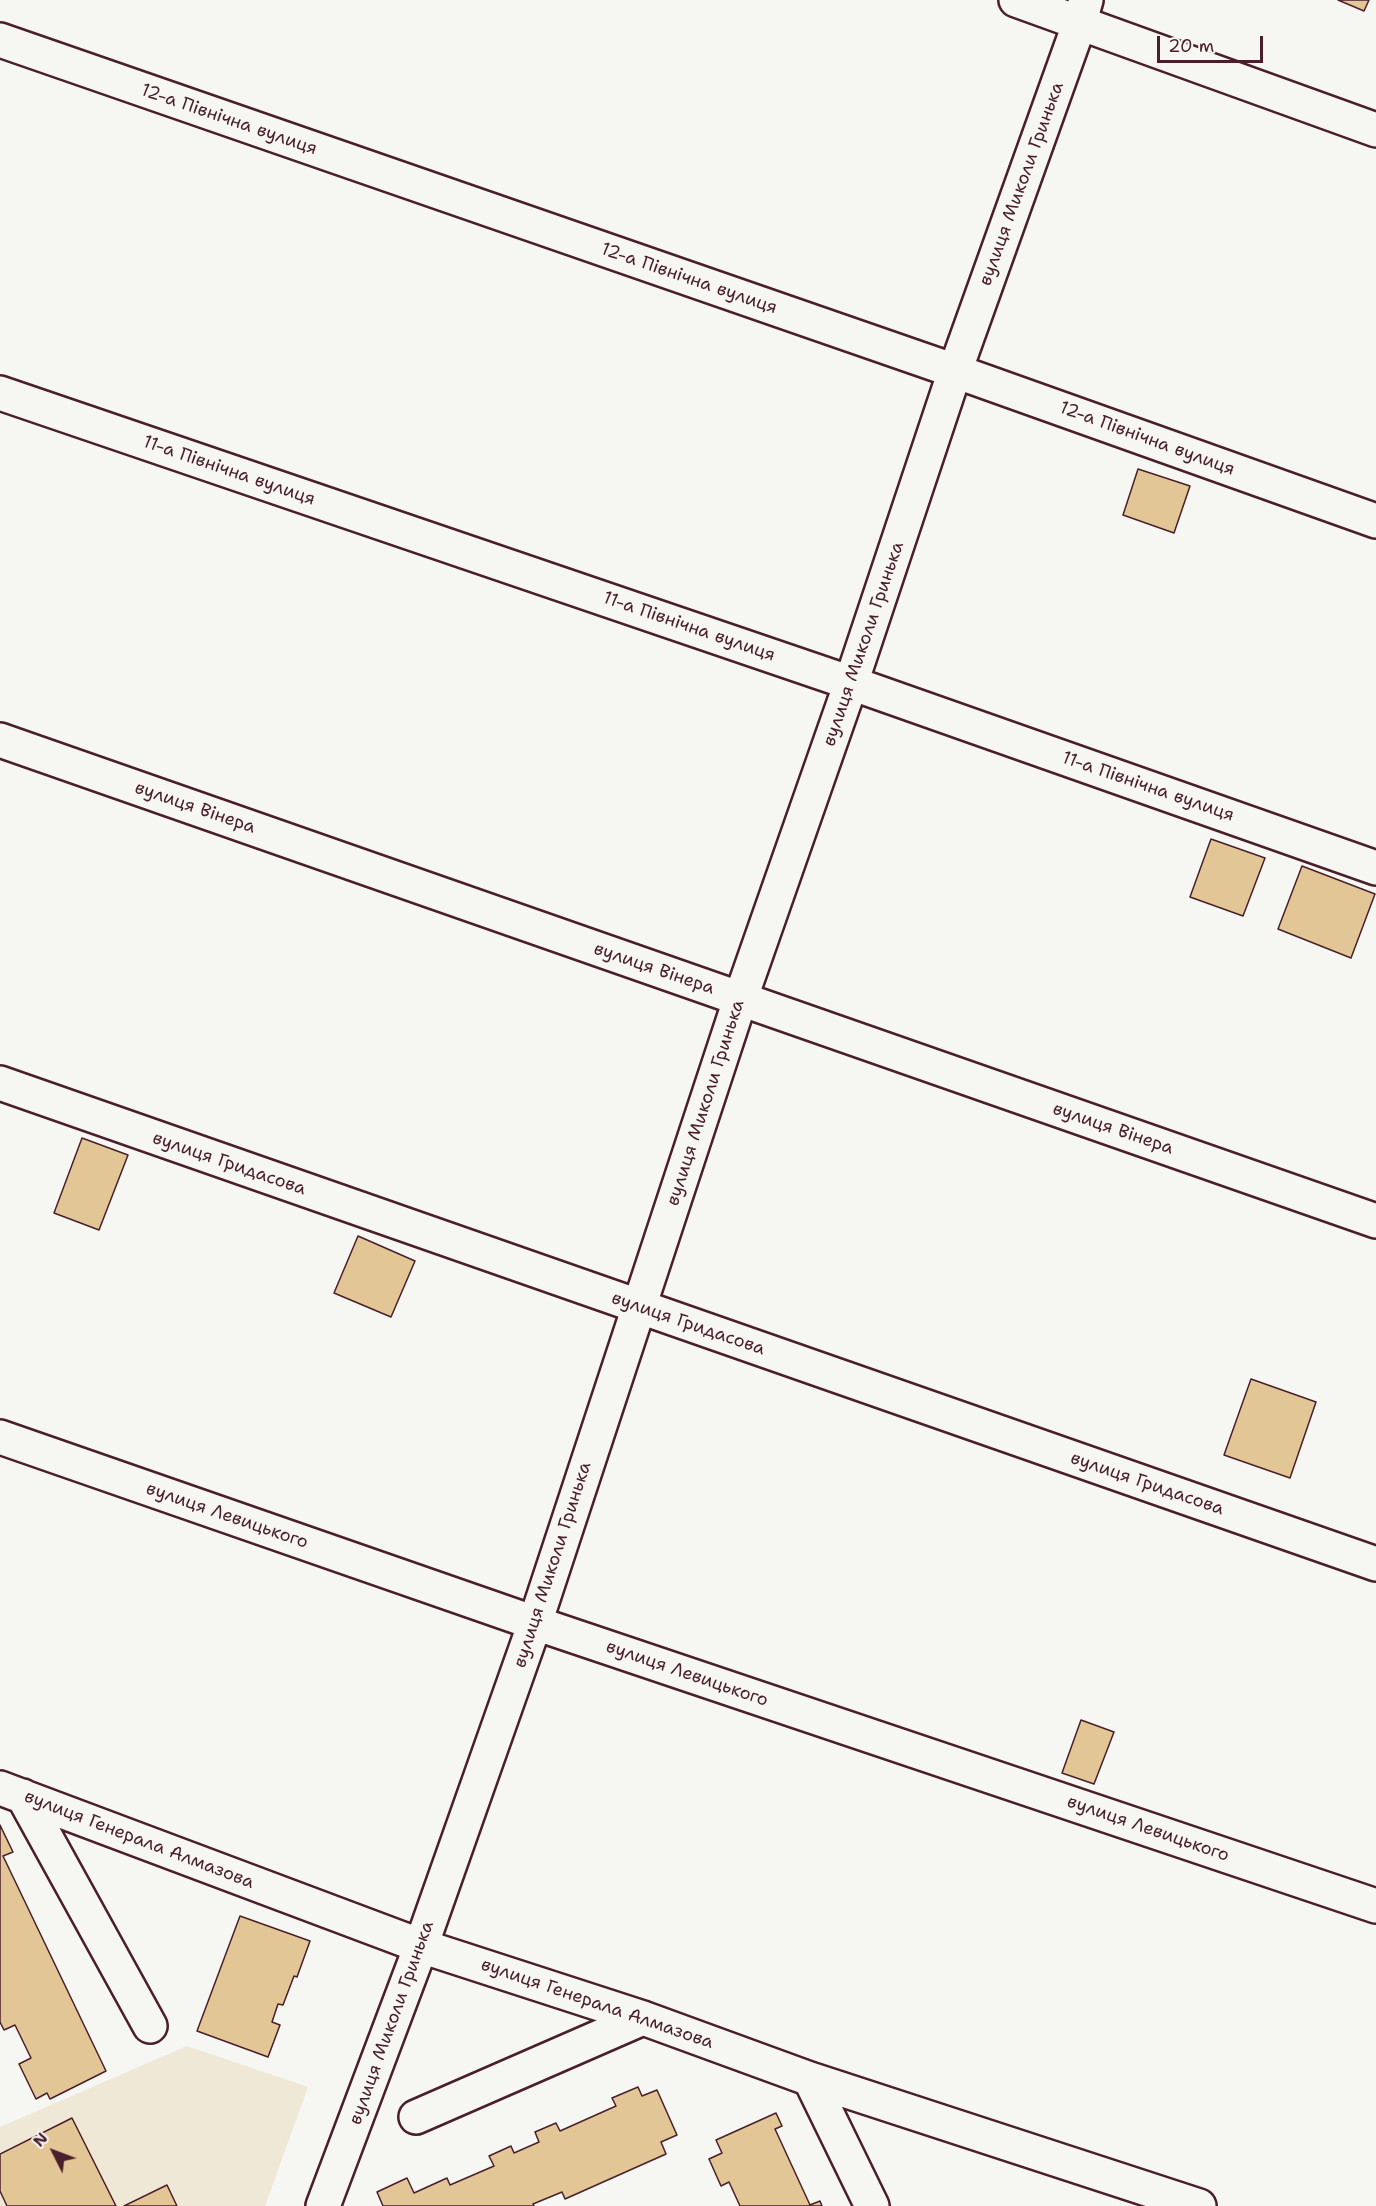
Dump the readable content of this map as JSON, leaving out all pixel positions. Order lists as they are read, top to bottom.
{
  "streets": {
    "street": [
      "12-а Північна вулиця",
      "вулиця Миколи Гринька",
      "11-а Північна вулиця",
      "вулиця Вінера",
      "вулиця Гридасова",
      "вулиця Левицького",
      "вулиця Генерала Алмазова"
    ]
  },
  "crossings": [
    ["12-а Північна вулиця", "вулиця Миколи Гринька"],
    ["вулиця Миколи Гринька", "11-а Північна вулиця"],
    ["вулиця Миколи Гринька", "вулиця Вінера"],
    ["вулиця Миколи Гринька", "вулиця Гридасова"],
    ["вулиця Миколи Гринька", "вулиця Левицького"],
    ["вулиця Миколи Гринька", "вулиця Генерала Алмазова"]
  ],
  "scale_bar": "20 m",
  "north": "top left"
}
